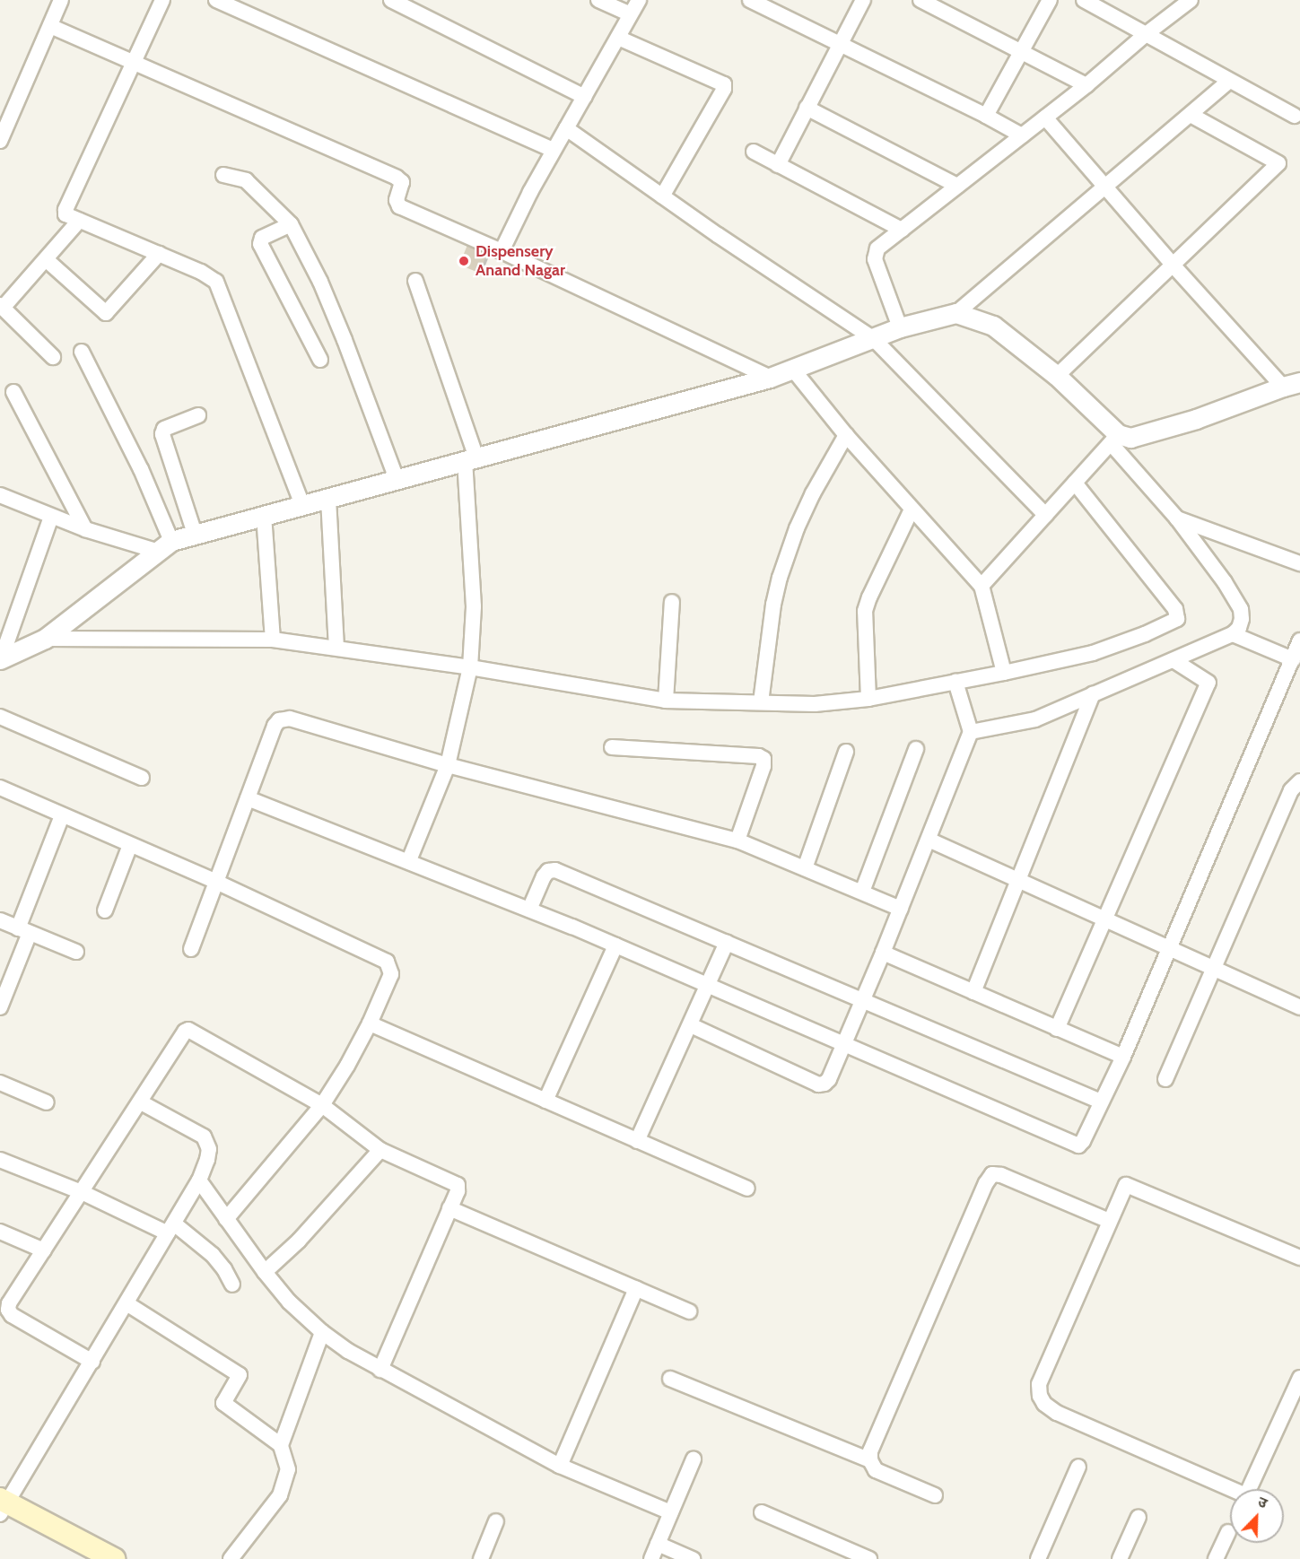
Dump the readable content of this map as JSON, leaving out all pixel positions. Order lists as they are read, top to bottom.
{
  "places": ["Dispensery Anand Nagar"],
  "north": "top right"
}
